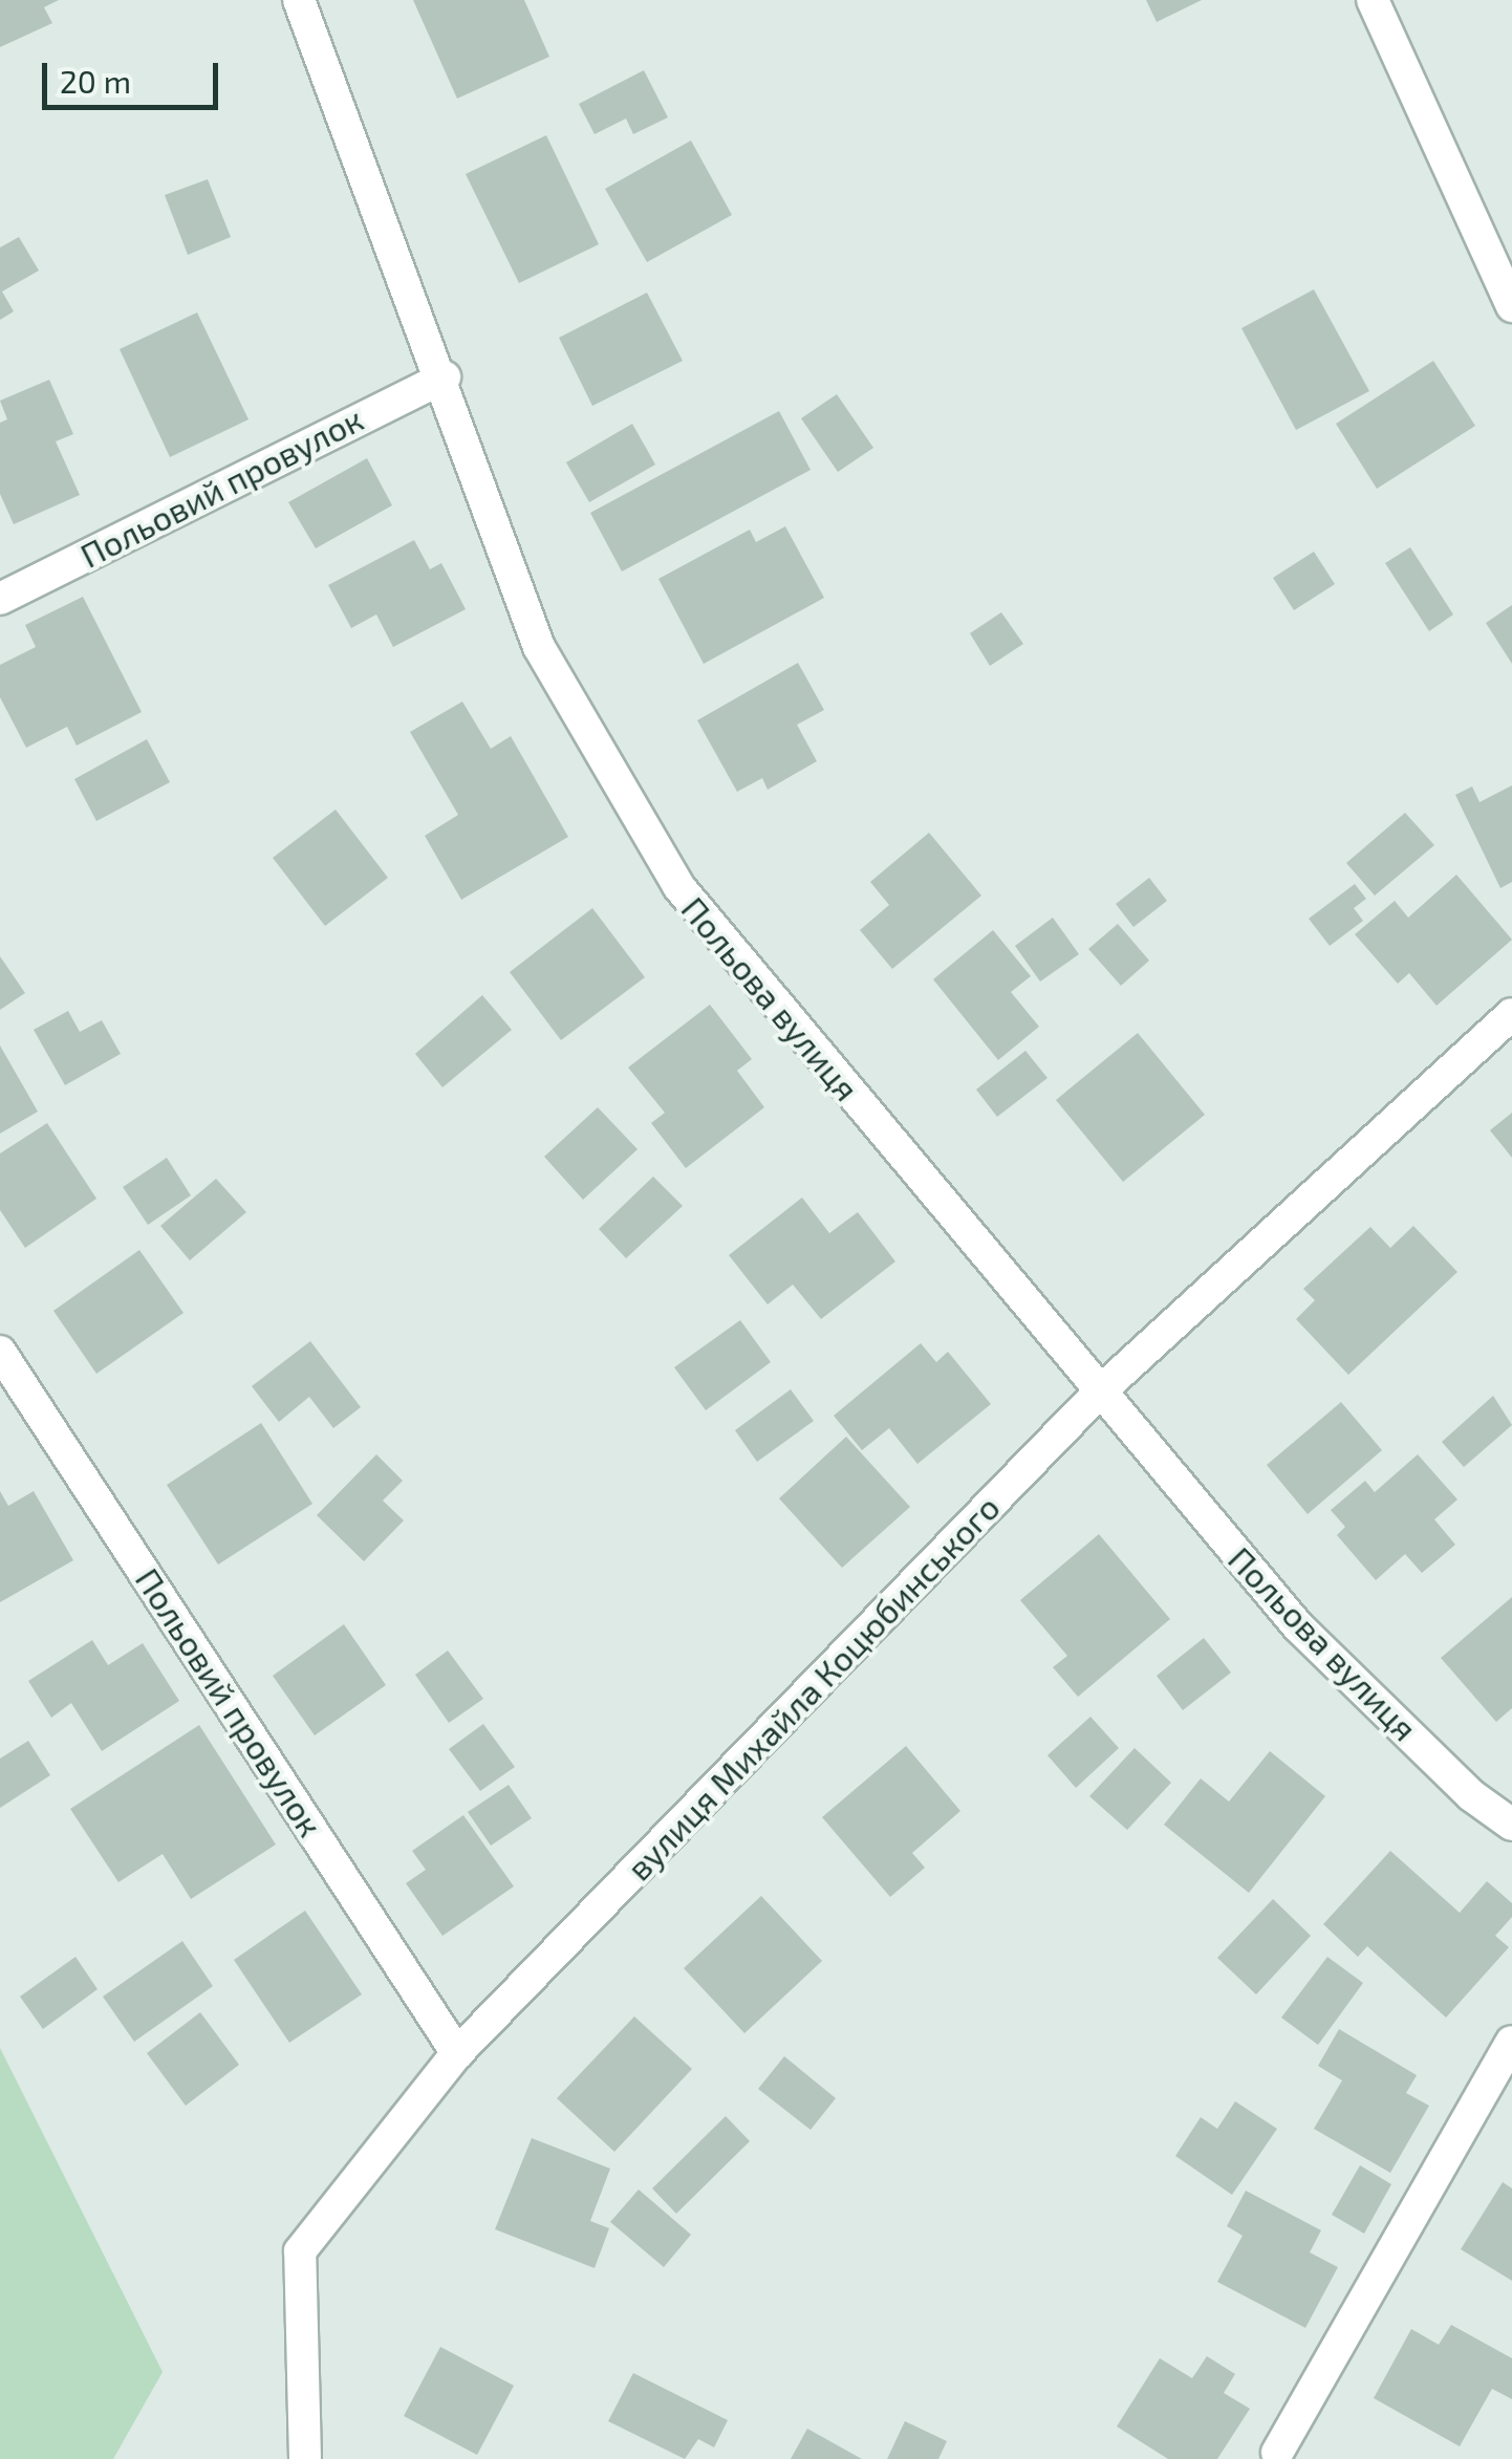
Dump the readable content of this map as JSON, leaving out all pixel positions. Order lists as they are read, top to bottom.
{
  "streets": {
    "street": ["Польовий провулок", "Польова вулиця", "вулиця Михайла Коцюбинського"]
  },
  "crossings": [
    ["Польовий провулок", "Польова вулиця"],
    ["Польовий провулок", "вулиця Михайла Коцюбинського"],
    ["Польова вулиця", "вулиця Михайла Коцюбинського"]
  ],
  "scale_bar": "20 m"
}
